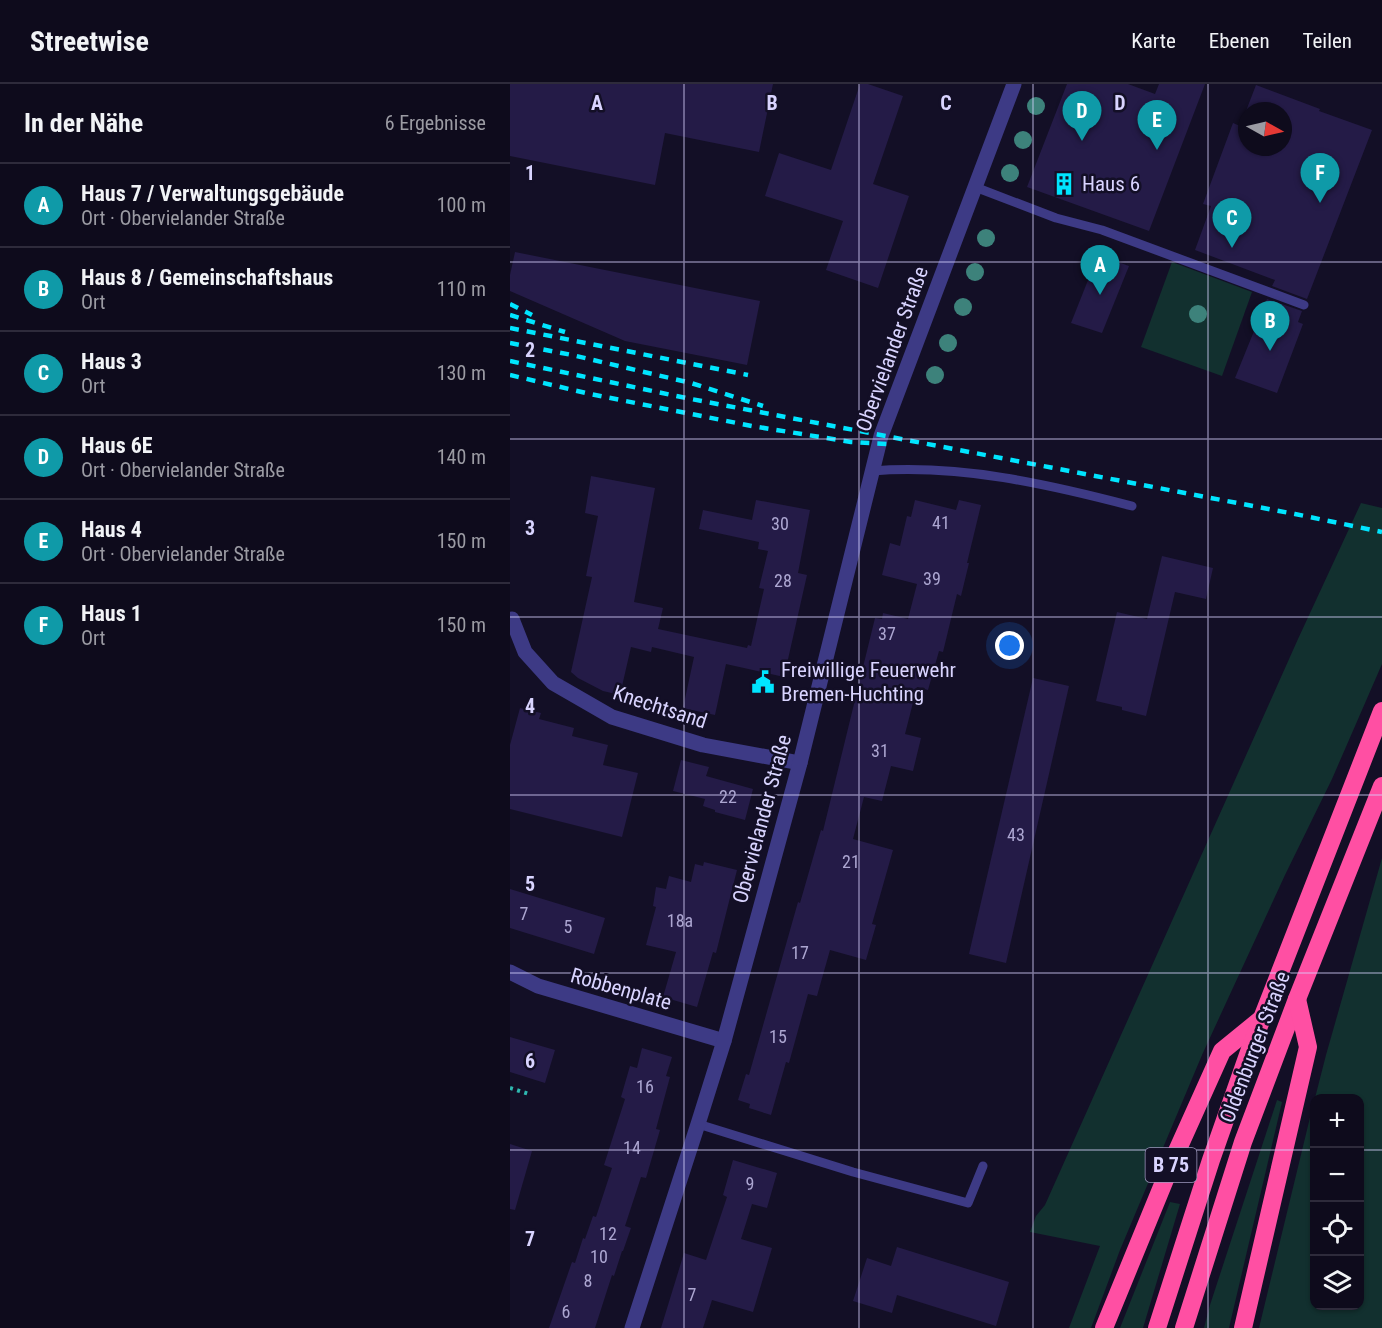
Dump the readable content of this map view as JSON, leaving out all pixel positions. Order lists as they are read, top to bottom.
{
  "streets": {
    "highway": ["Oldenburger Straße", "B 75"],
    "street": ["Obervielander Straße", "Knechtsand", "Robbenplate"]
  },
  "crossings": [
    ["Obervielander Straße", "Knechtsand"],
    ["Obervielander Straße", "Robbenplate"]
  ],
  "places": {
    "building": ["Haus 6"],
    "public building": ["Freiwillige Feuerwehr Bremen-Huchting"]
  },
  "house_numbers": [
    "41",
    "30",
    "39",
    "28",
    "37",
    "31",
    "22",
    "43",
    "21",
    "7",
    "18a",
    "5",
    "17",
    "15",
    "16",
    "14",
    "9",
    "12",
    "10",
    "8",
    "7",
    "6"
  ],
  "north": "right",
  "page": {
    "header": "Streetwise",
    "nav": ["Karte", "Ebenen", "Teilen"],
    "heading": ["In der Nähe", "6 Ergebnisse"],
    "pins": [
      "D",
      "E",
      "F",
      "C",
      "A",
      "B"
    ],
    "list": [
      {
        "mark": "A",
        "name": "Haus 7 / Verwaltungsgebäude",
        "note": "Ort · Obervielander Straße",
        "value": "100 m"
      },
      {
        "mark": "B",
        "name": "Haus 8 / Gemeinschaftshaus",
        "note": "Ort",
        "value": "110 m"
      },
      {
        "mark": "C",
        "name": "Haus 3",
        "note": "Ort",
        "value": "130 m"
      },
      {
        "mark": "D",
        "name": "Haus 6E",
        "note": "Ort · Obervielander Straße",
        "value": "140 m"
      },
      {
        "mark": "E",
        "name": "Haus 4",
        "note": "Ort · Obervielander Straße",
        "value": "150 m"
      },
      {
        "mark": "F",
        "name": "Haus 1",
        "note": "Ort",
        "value": "150 m"
      }
    ],
    "map_buttons": ["+", "−"]
  },
  "grid": {
    "columns": [
      "A",
      "B",
      "C",
      "D"
    ],
    "rows": [
      "1",
      "2",
      "3",
      "4",
      "5",
      "6",
      "7"
    ]
  }
}
